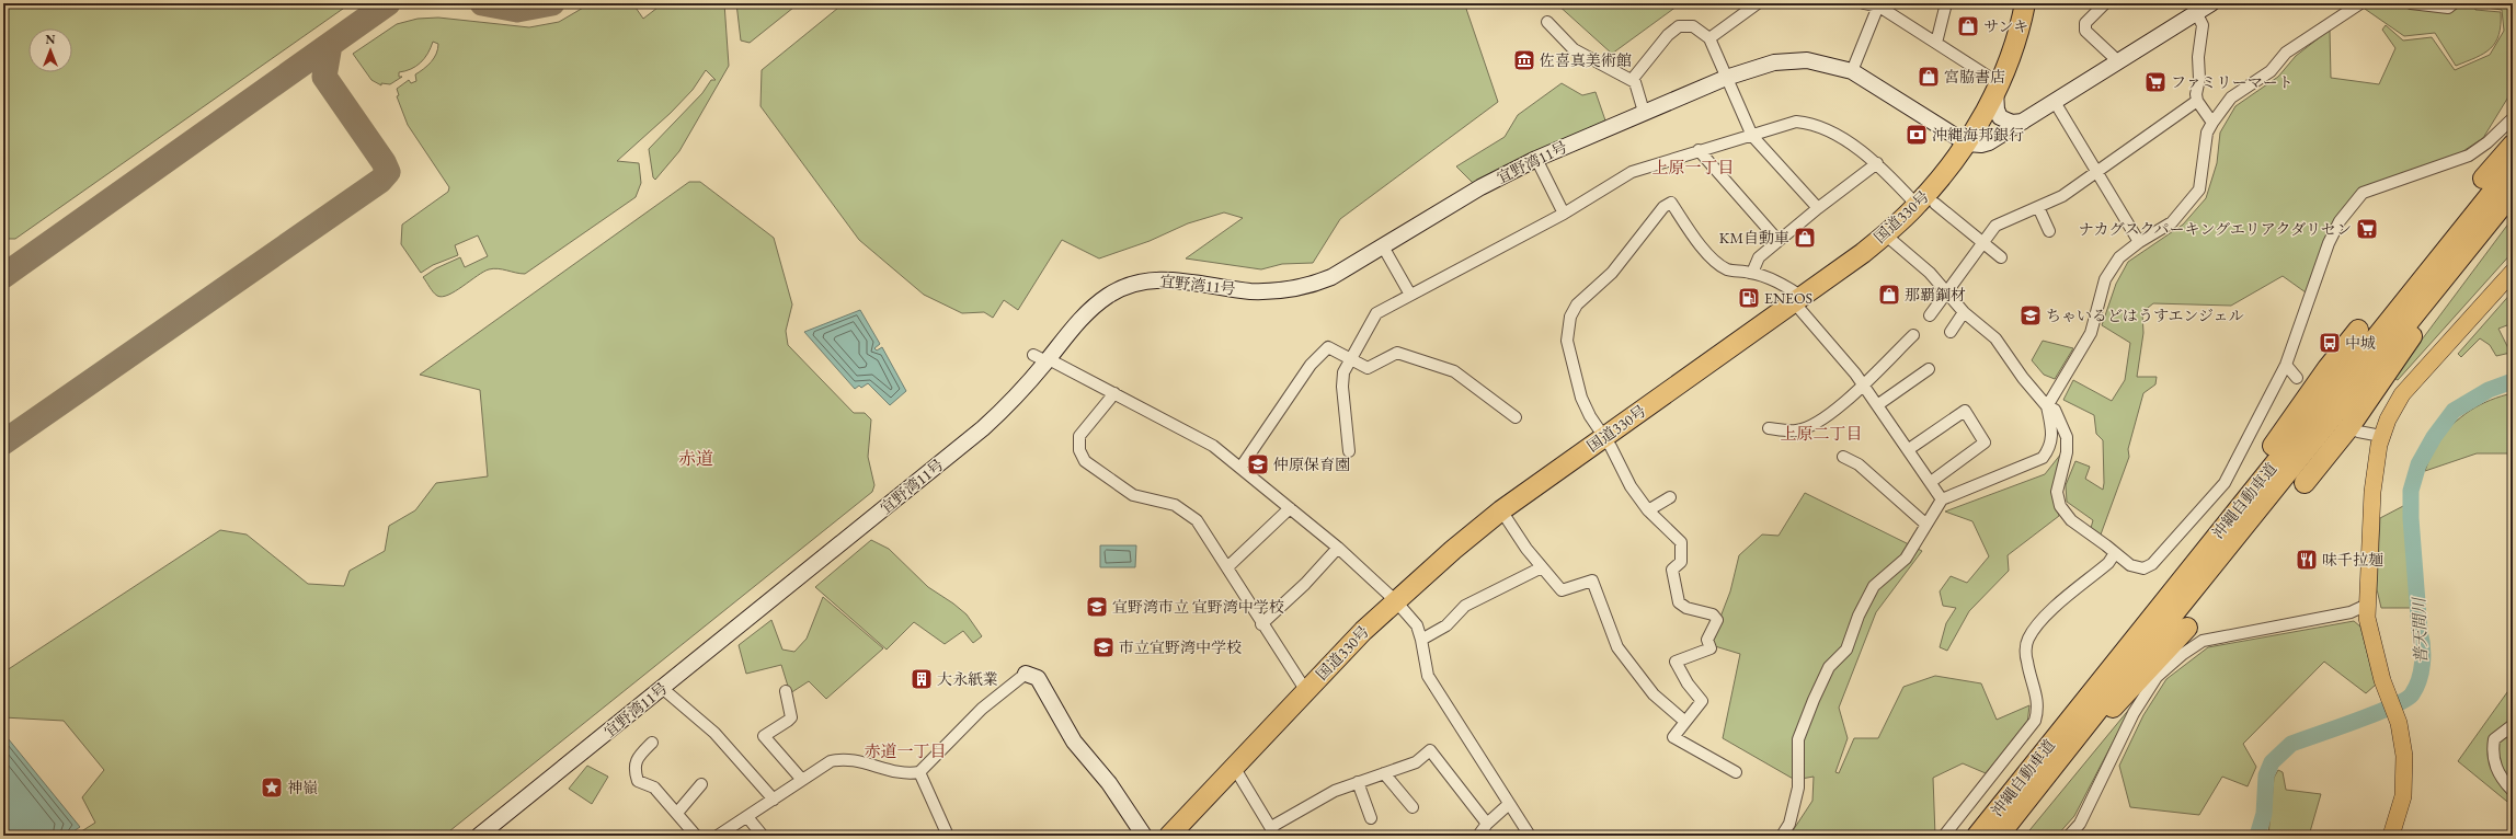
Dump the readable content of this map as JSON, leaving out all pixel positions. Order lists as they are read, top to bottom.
{
  "streets": {
    "highway": ["国道330号", "沖縄自動車道"],
    "street": ["宜野湾11号"]
  },
  "crossings": [
    ["宜野湾11号", "国道330号"]
  ],
  "districts": [
    "上原一丁目",
    "上原二丁目",
    "赤道",
    "赤道一丁目"
  ],
  "water": ["普天間川"],
  "places": {
    "shop": [
      "サンキ",
      "宮脇書店",
      "KM自動車",
      "那覇鋼材"
    ],
    "museum": ["佐喜真美術館"],
    "supermarket": ["ファミリーマート", "ナカグスクパーキングエリアクダリセン"],
    "bank": ["沖縄海邦銀行"],
    "fuel station": ["ENEOS"],
    "school or university": [
      "ちゃいるどはうすエンジェル",
      "仲原保育園",
      "宜野湾市立 宜野湾中学校",
      "市立宜野湾中学校"
    ],
    "bus stop": ["中城"],
    "restaurant": ["味千拉麺"],
    "building": ["大永紙業"],
    "place": ["神嶺"]
  },
  "north": "top"
}
